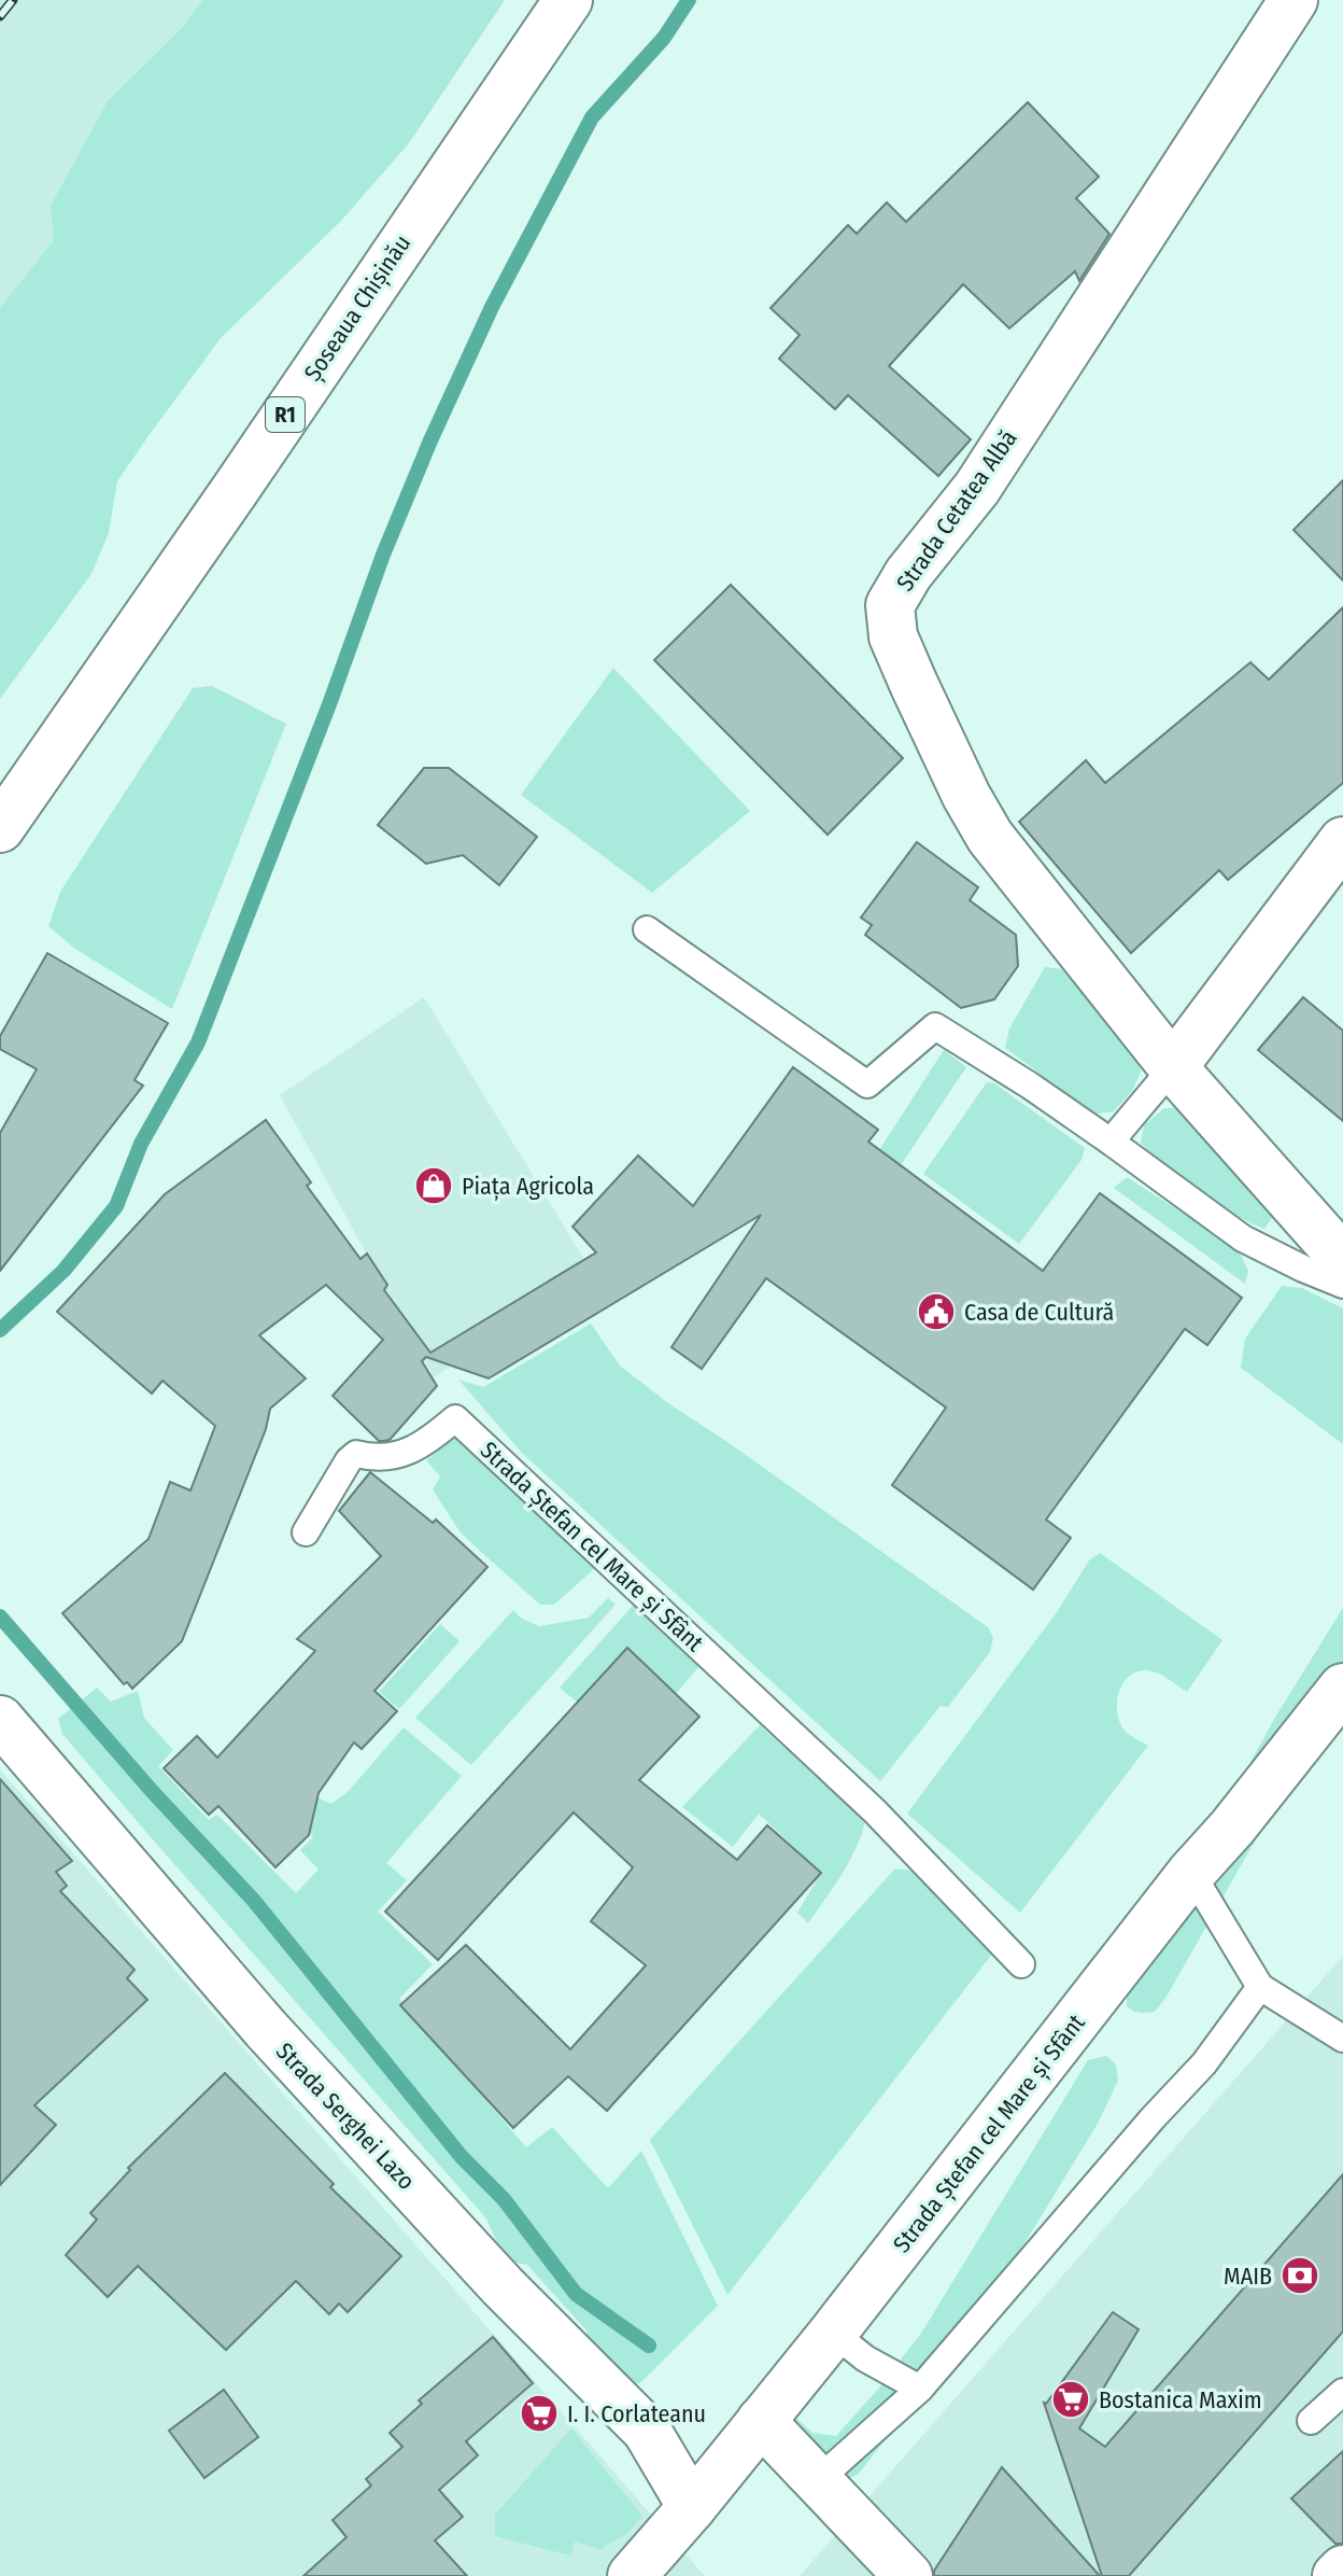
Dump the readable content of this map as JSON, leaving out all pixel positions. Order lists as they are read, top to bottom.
{
  "streets": {
    "main road": [
      "Șoseaua Chișinău",
      "R1",
      "Strada Cetatea Albă",
      "Strada Ștefan cel Mare și Sfânt",
      "Strada Serghei Lazo"
    ]
  },
  "crossings": [
    ["Strada Ștefan cel Mare și Sfânt", "Strada Serghei Lazo"]
  ],
  "places": {
    "shop": ["Piața Agricola"],
    "public building": ["Casa de Cultură"],
    "bank": ["MAIB"],
    "supermarket": ["Bostanica Maxim", "I. I. Corlateanu"]
  }
}
